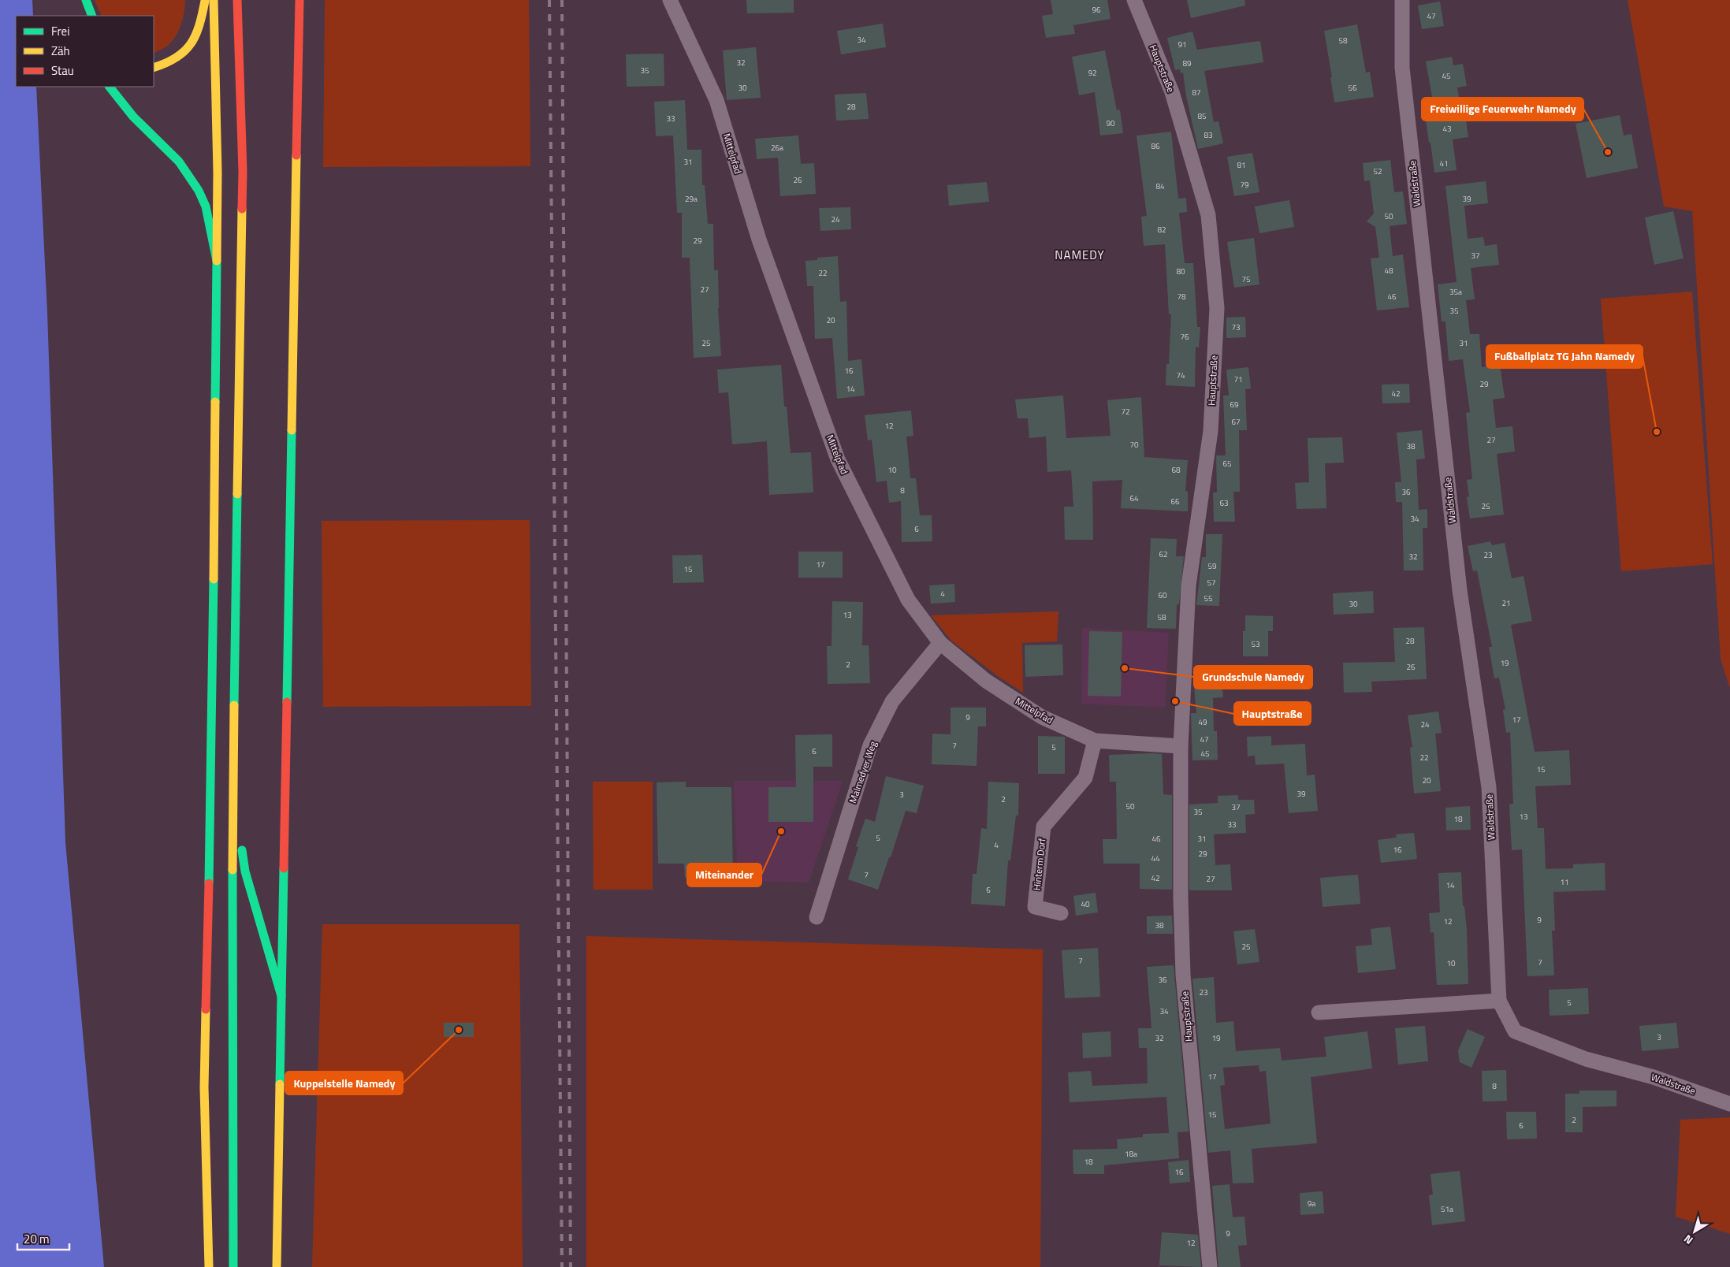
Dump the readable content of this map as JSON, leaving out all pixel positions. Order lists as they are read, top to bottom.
{
  "streets": {
    "street": [
      "Hauptstraße",
      "Mittelpfad",
      "Waldstraße",
      "Malmedyer Weg",
      "Hinterm Dorf"
    ]
  },
  "crossings": [
    ["Hauptstraße", "Mittelpfad"],
    ["Mittelpfad", "Malmedyer Weg"],
    ["Mittelpfad", "Hinterm Dorf"]
  ],
  "districts": ["NAMEDY"],
  "places": [
    "Freiwillige Feuerwehr Namedy",
    "Fußballplatz TG Jahn Namedy",
    "Grundschule Namedy",
    "Hauptstraße",
    "Miteinander",
    "Kuppelstelle Namedy"
  ],
  "house_numbers": [
    "96",
    "47",
    "34",
    "58",
    "91",
    "32",
    "89",
    "35",
    "92",
    "45",
    "30",
    "56",
    "87",
    "28",
    "85",
    "33",
    "90",
    "43",
    "83",
    "86",
    "26a",
    "31",
    "41",
    "81",
    "52",
    "26",
    "79",
    "84",
    "29a",
    "39",
    "50",
    "24",
    "82",
    "29",
    "37",
    "48",
    "80",
    "22",
    "75",
    "27",
    "35a",
    "78",
    "46",
    "35",
    "20",
    "73",
    "76",
    "25",
    "31",
    "16",
    "74",
    "71",
    "29",
    "14",
    "42",
    "69",
    "72",
    "67",
    "12",
    "27",
    "70",
    "38",
    "65",
    "10",
    "68",
    "8",
    "36",
    "64",
    "66",
    "63",
    "25",
    "34",
    "6",
    "62",
    "23",
    "32",
    "17",
    "59",
    "15",
    "57",
    "4",
    "60",
    "55",
    "21",
    "30",
    "13",
    "58",
    "28",
    "53",
    "19",
    "2",
    "26",
    "9",
    "17",
    "49",
    "24",
    "47",
    "7",
    "5",
    "6",
    "45",
    "22",
    "15",
    "20",
    "39",
    "3",
    "2",
    "50",
    "37",
    "35",
    "13",
    "18",
    "33",
    "5",
    "46",
    "31",
    "4",
    "16",
    "29",
    "44",
    "7",
    "42",
    "27",
    "11",
    "14",
    "6",
    "40",
    "9",
    "12",
    "38",
    "25",
    "7",
    "7",
    "10",
    "36",
    "23",
    "5",
    "34",
    "3",
    "32",
    "19",
    "17",
    "8",
    "15",
    "2",
    "6",
    "18a",
    "18",
    "16",
    "9a",
    "51a",
    "9",
    "12"
  ],
  "legend": ["Frei", "Zäh", "Stau"],
  "scale_bar": "20 m",
  "north": "bottom left"
}
